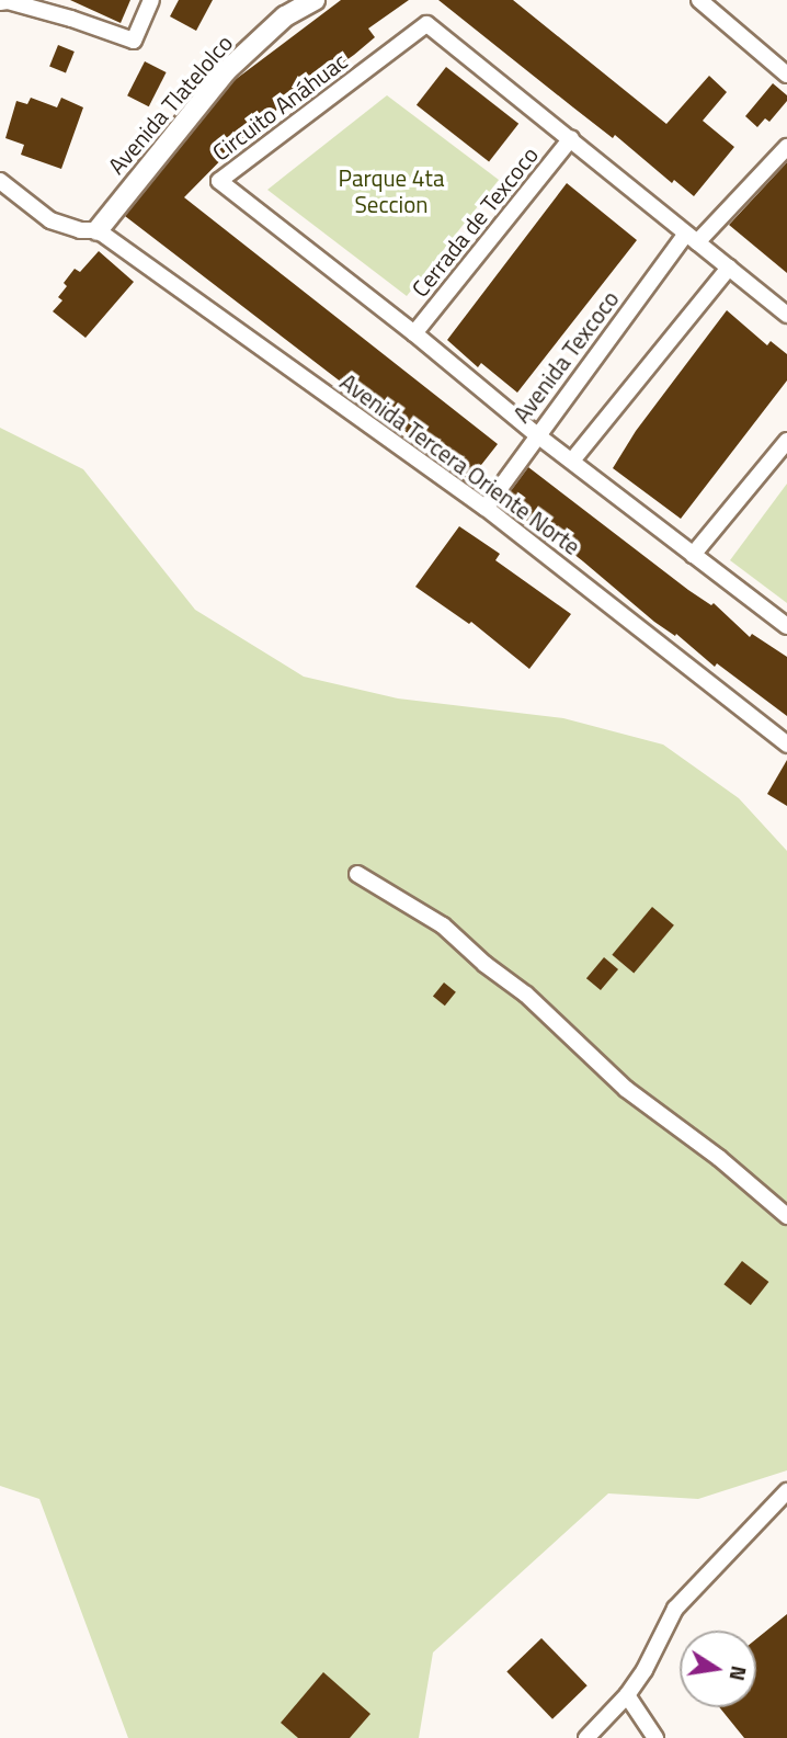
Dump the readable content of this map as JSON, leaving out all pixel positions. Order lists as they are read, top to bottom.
{
  "streets": {
    "street": [
      "Avenida Tlatelolco",
      "Circuito Anáhuac",
      "Cerrada de Texcoco",
      "Avenida Texcoco",
      "Avenida Tercera Oriente Norte"
    ]
  },
  "crossings": [
    ["Avenida Tlatelolco", "Avenida Tercera Oriente Norte"],
    ["Circuito Anáhuac", "Cerrada de Texcoco"],
    ["Circuito Anáhuac", "Avenida Texcoco"],
    ["Avenida Texcoco", "Avenida Tercera Oriente Norte"]
  ],
  "parks": ["Parque 4ta Seccion"],
  "north": "right"
}
